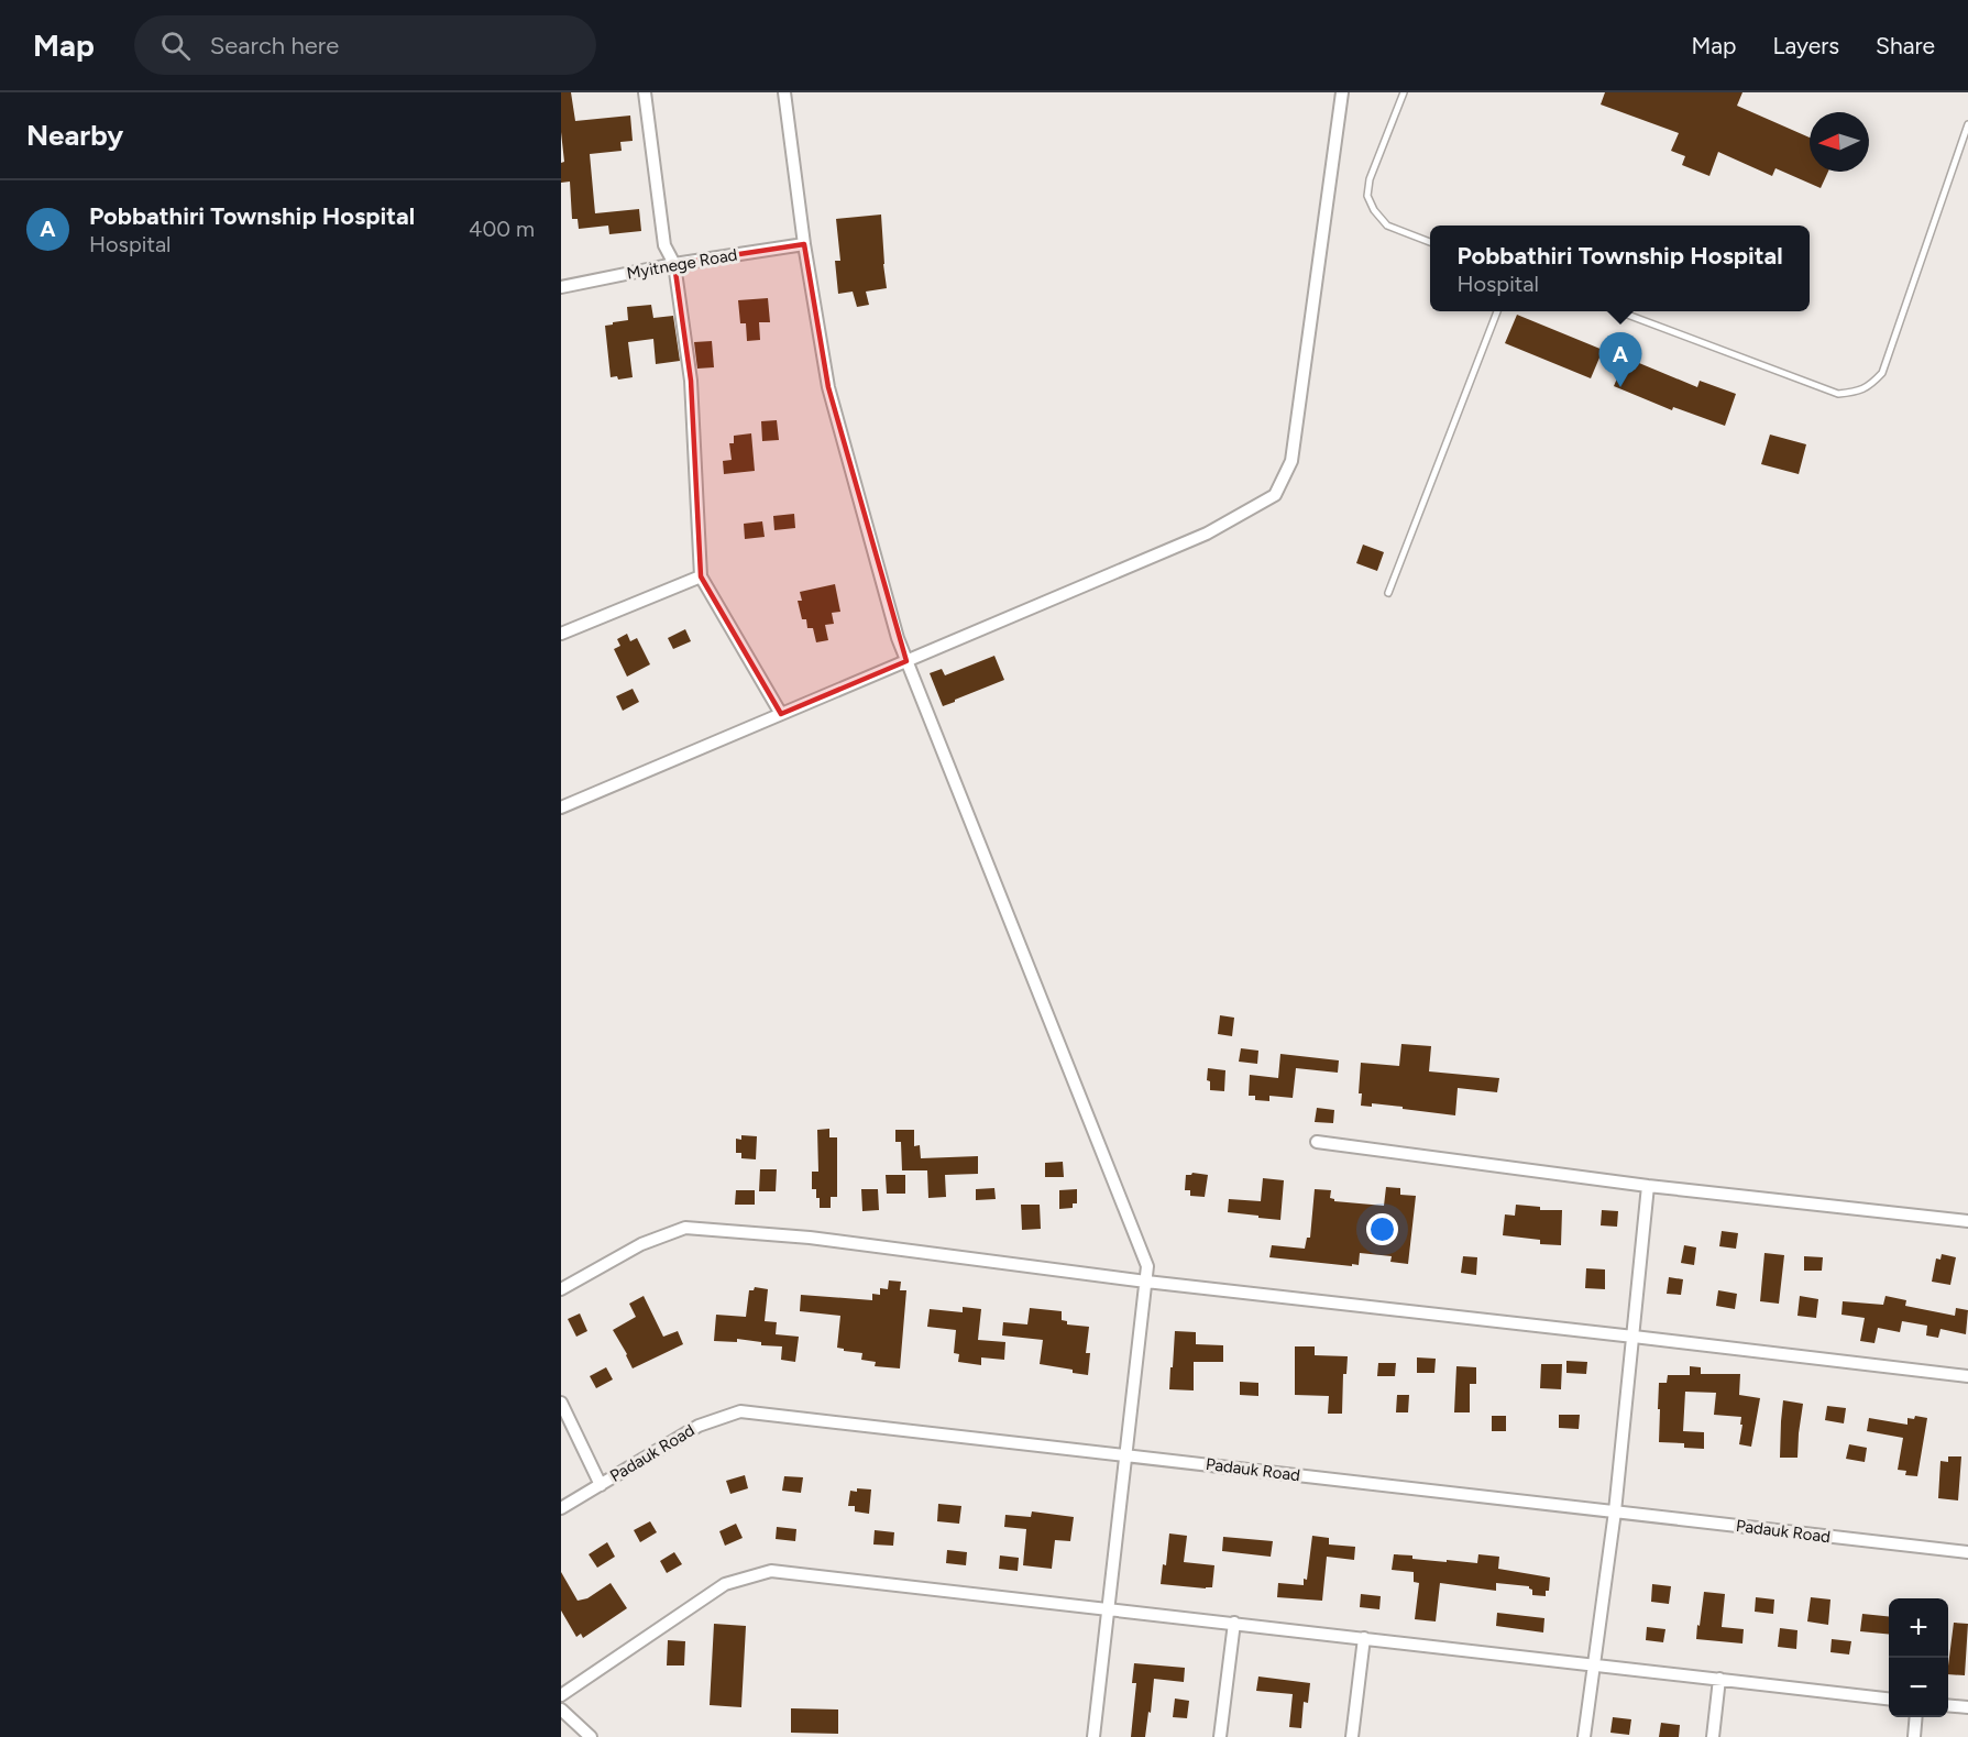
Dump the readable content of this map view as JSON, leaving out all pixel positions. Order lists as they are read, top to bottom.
{
  "streets": {
    "street": ["Myitnege Road", "Padauk Road"]
  },
  "north": "left",
  "page": {
    "header": "Map",
    "search": "Search here",
    "nav": ["Map", "Layers", "Share"],
    "heading": "Nearby",
    "list": [
      {
        "mark": "A",
        "name": "Pobbathiri Township Hospital",
        "note": "Hospital",
        "value": "400 m"
      }
    ],
    "popup": ["Pobbathiri Township Hospital", "Hospital"],
    "pins": "A",
    "map_buttons": ["+", "−"]
  }
}
